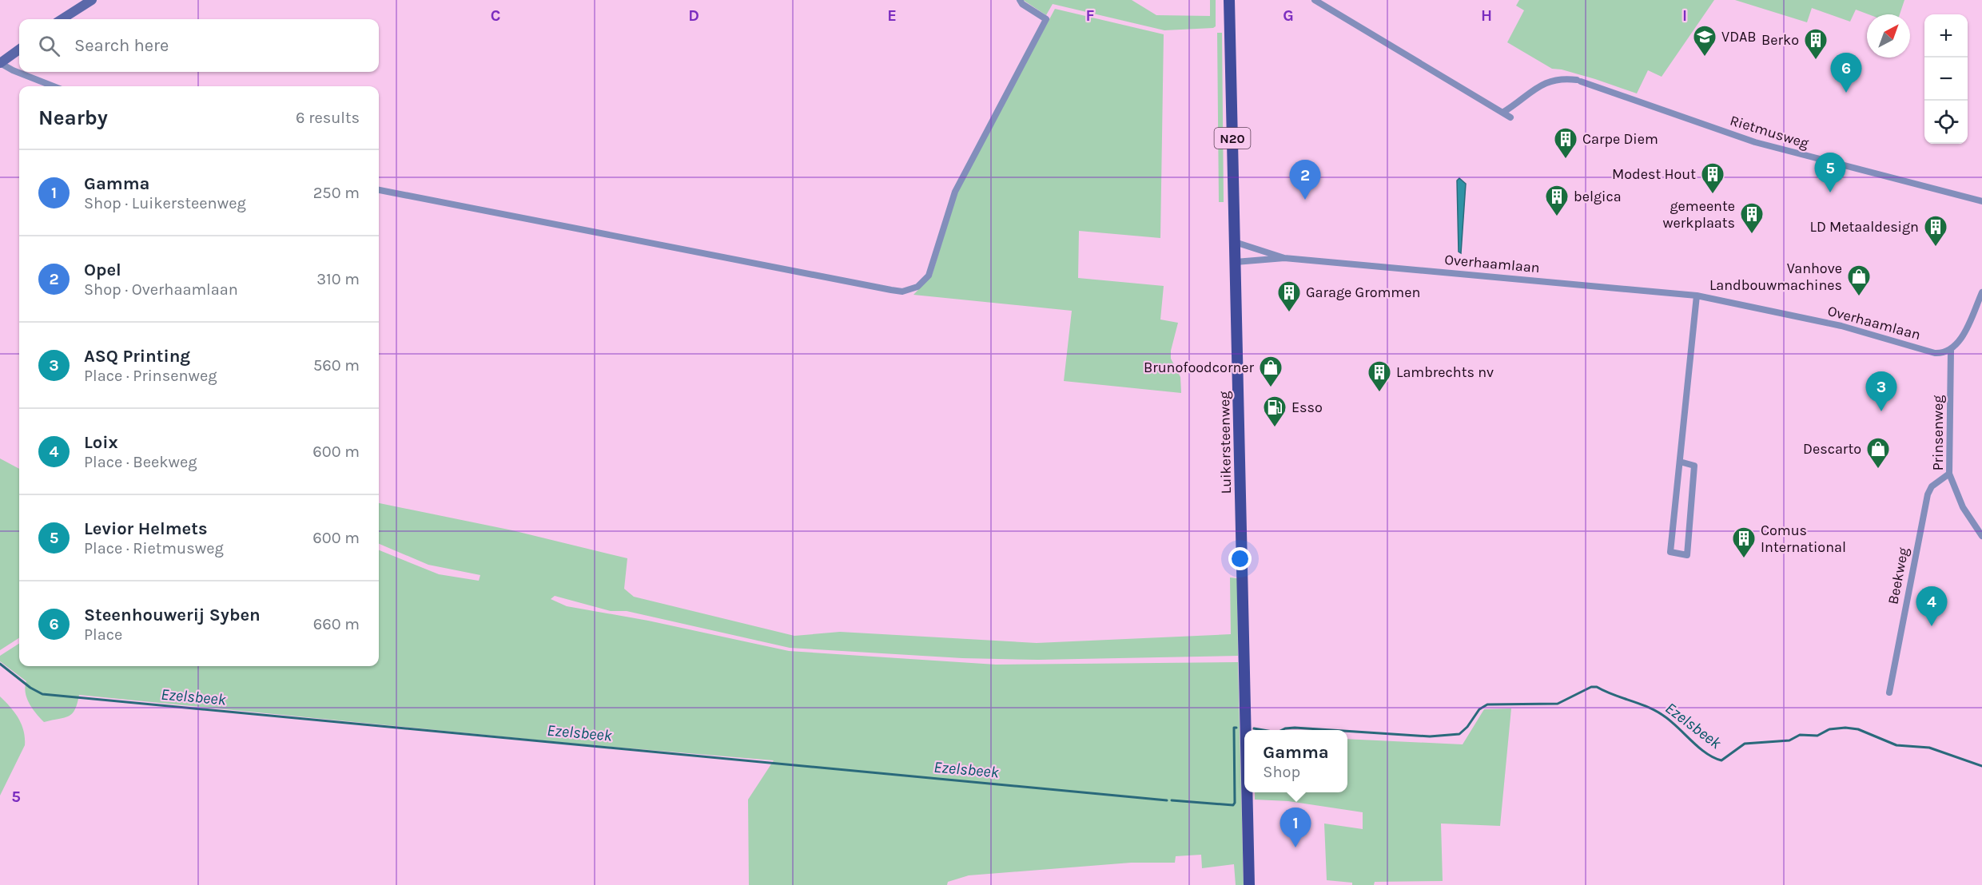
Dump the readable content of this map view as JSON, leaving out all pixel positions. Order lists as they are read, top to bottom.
{
  "streets": {
    "main road": ["N20", "Luikersteenweg"],
    "street": [
      "Rietmusweg",
      "Overhaamlaan",
      "Prinsenweg",
      "Beekweg"
    ]
  },
  "crossings": [
    ["Overhaamlaan", "Prinsenweg"],
    ["Overhaamlaan", "Luikersteenweg"],
    ["Prinsenweg", "Beekweg"]
  ],
  "water": ["Ezelsbeek"],
  "places": {
    "school or university": ["VDAB"],
    "building": [
      "Berko",
      "Carpe Diem",
      "Modest Hout",
      "belgica",
      "gemeente werkplaats",
      "LD Metaaldesign",
      "Garage Grommen",
      "Lambrechts nv",
      "Comus International"
    ],
    "shop": ["Vanhove Landbouwmachines", "Brunofoodcorner", "Descarto"],
    "fuel station": ["Esso"]
  },
  "north": "top right",
  "page": {
    "map_buttons": ["+", "−"],
    "search": "Search here",
    "pins": [
      "6",
      "5",
      "2",
      "3",
      "4",
      "1"
    ],
    "heading": ["Nearby", "6 results"],
    "list": [
      {
        "mark": "1",
        "name": "Gamma",
        "note": "Shop · Luikersteenweg",
        "value": "250 m"
      },
      {
        "mark": "2",
        "name": "Opel",
        "note": "Shop · Overhaamlaan",
        "value": "310 m"
      },
      {
        "mark": "3",
        "name": "ASQ Printing",
        "note": "Place · Prinsenweg",
        "value": "560 m"
      },
      {
        "mark": "4",
        "name": "Loix",
        "note": "Place · Beekweg",
        "value": "600 m"
      },
      {
        "mark": "5",
        "name": "Levior Helmets",
        "note": "Place · Rietmusweg",
        "value": "600 m"
      },
      {
        "mark": "6",
        "name": "Steenhouwerij Syben",
        "note": "Place",
        "value": "660 m"
      }
    ],
    "popup": ["Gamma", "Shop"]
  },
  "grid": {
    "columns": [
      "C",
      "D",
      "E",
      "F",
      "G",
      "H",
      "I"
    ],
    "rows": ["5"]
  }
}
